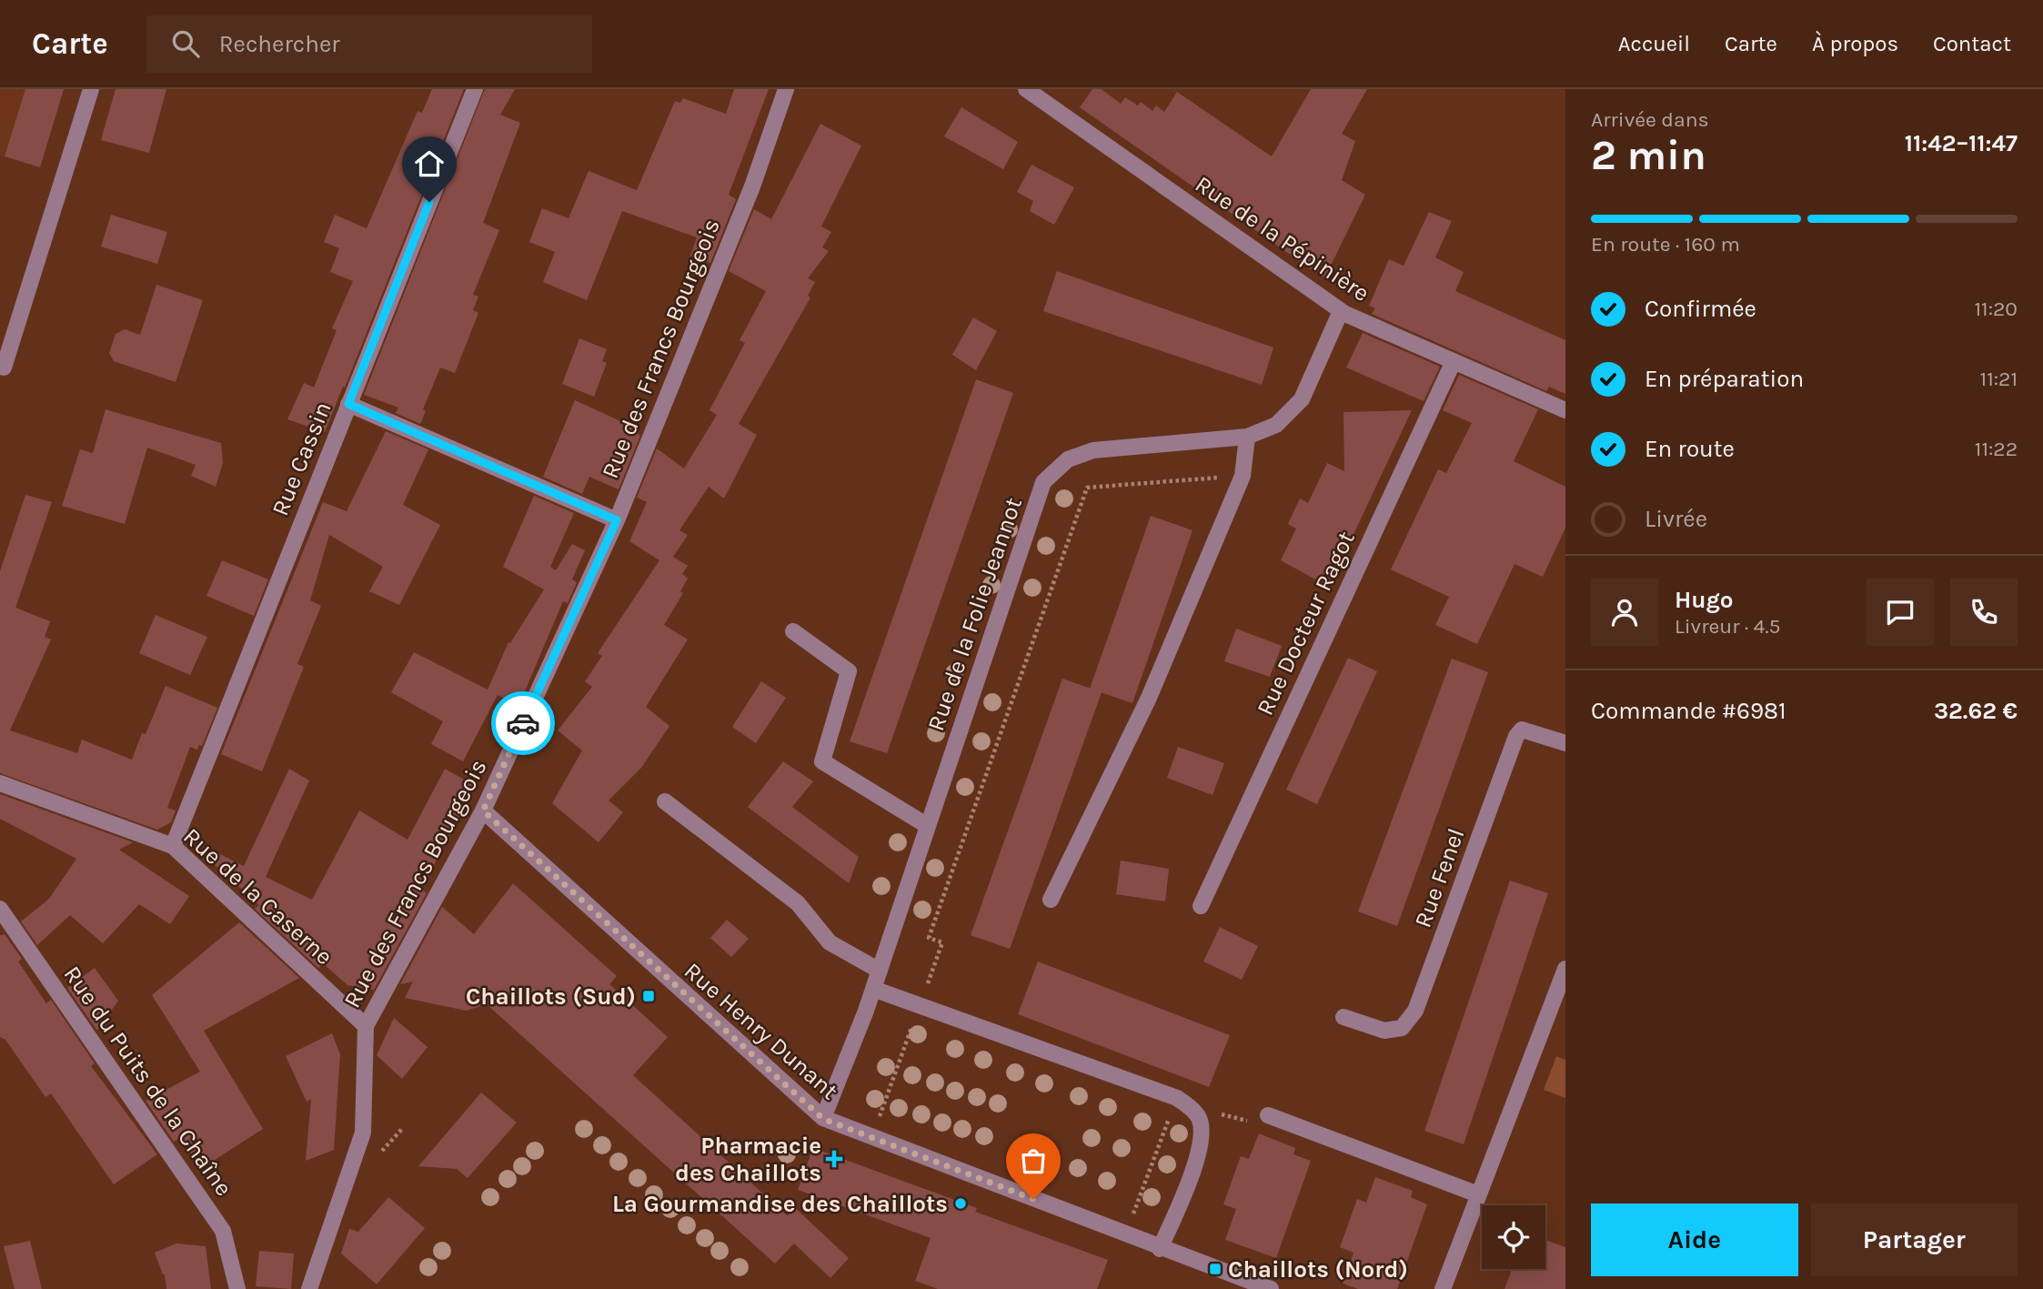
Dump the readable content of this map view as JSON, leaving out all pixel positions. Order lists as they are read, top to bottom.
{
  "streets": {
    "street": [
      "Rue de la Pépinière",
      "Rue des Francs Bourgeois",
      "Rue Cassin",
      "Rue de la Folie Jeannot",
      "Rue Docteur Ragot",
      "Rue Fenel",
      "Rue de la Caserne",
      "Rue Henry Dunant",
      "Rue du Puits de la Chaîne"
    ]
  },
  "crossings": [
    ["Rue de la Pépinière", "Rue de la Folie Jeannot"],
    ["Rue de la Pépinière", "Rue Docteur Ragot"],
    ["Rue des Francs Bourgeois", "Rue de la Caserne"],
    ["Rue des Francs Bourgeois", "Rue Henry Dunant"],
    ["Rue Cassin", "Rue de la Caserne"],
    ["Rue de la Folie Jeannot", "Rue Henry Dunant"]
  ],
  "places": {
    "transit": ["Chaillots (Sud)", "Chaillots (Nord)"],
    "health": ["Pharmacie des Chaillots"],
    "other": ["La Gourmandise des Chaillots"]
  },
  "page": {
    "header": "Carte",
    "search": "Rechercher",
    "nav": [
      "Accueil",
      "Carte",
      "À propos",
      "Contact"
    ],
    "heading": ["2 min", "Arrivée dans", "11:42–11:47"],
    "panel": [
      "Hugo",
      "Livreur · 4.5",
      "Commande #6981",
      "32.62 €"
    ],
    "bar": "En route · 160 m",
    "list": [
      ["Confirmée", "11:20"],
      ["En préparation", "11:21"],
      ["En route", "11:22"],
      "Livrée"
    ],
    "buttons": ["Aide", "Partager"]
  }
}
